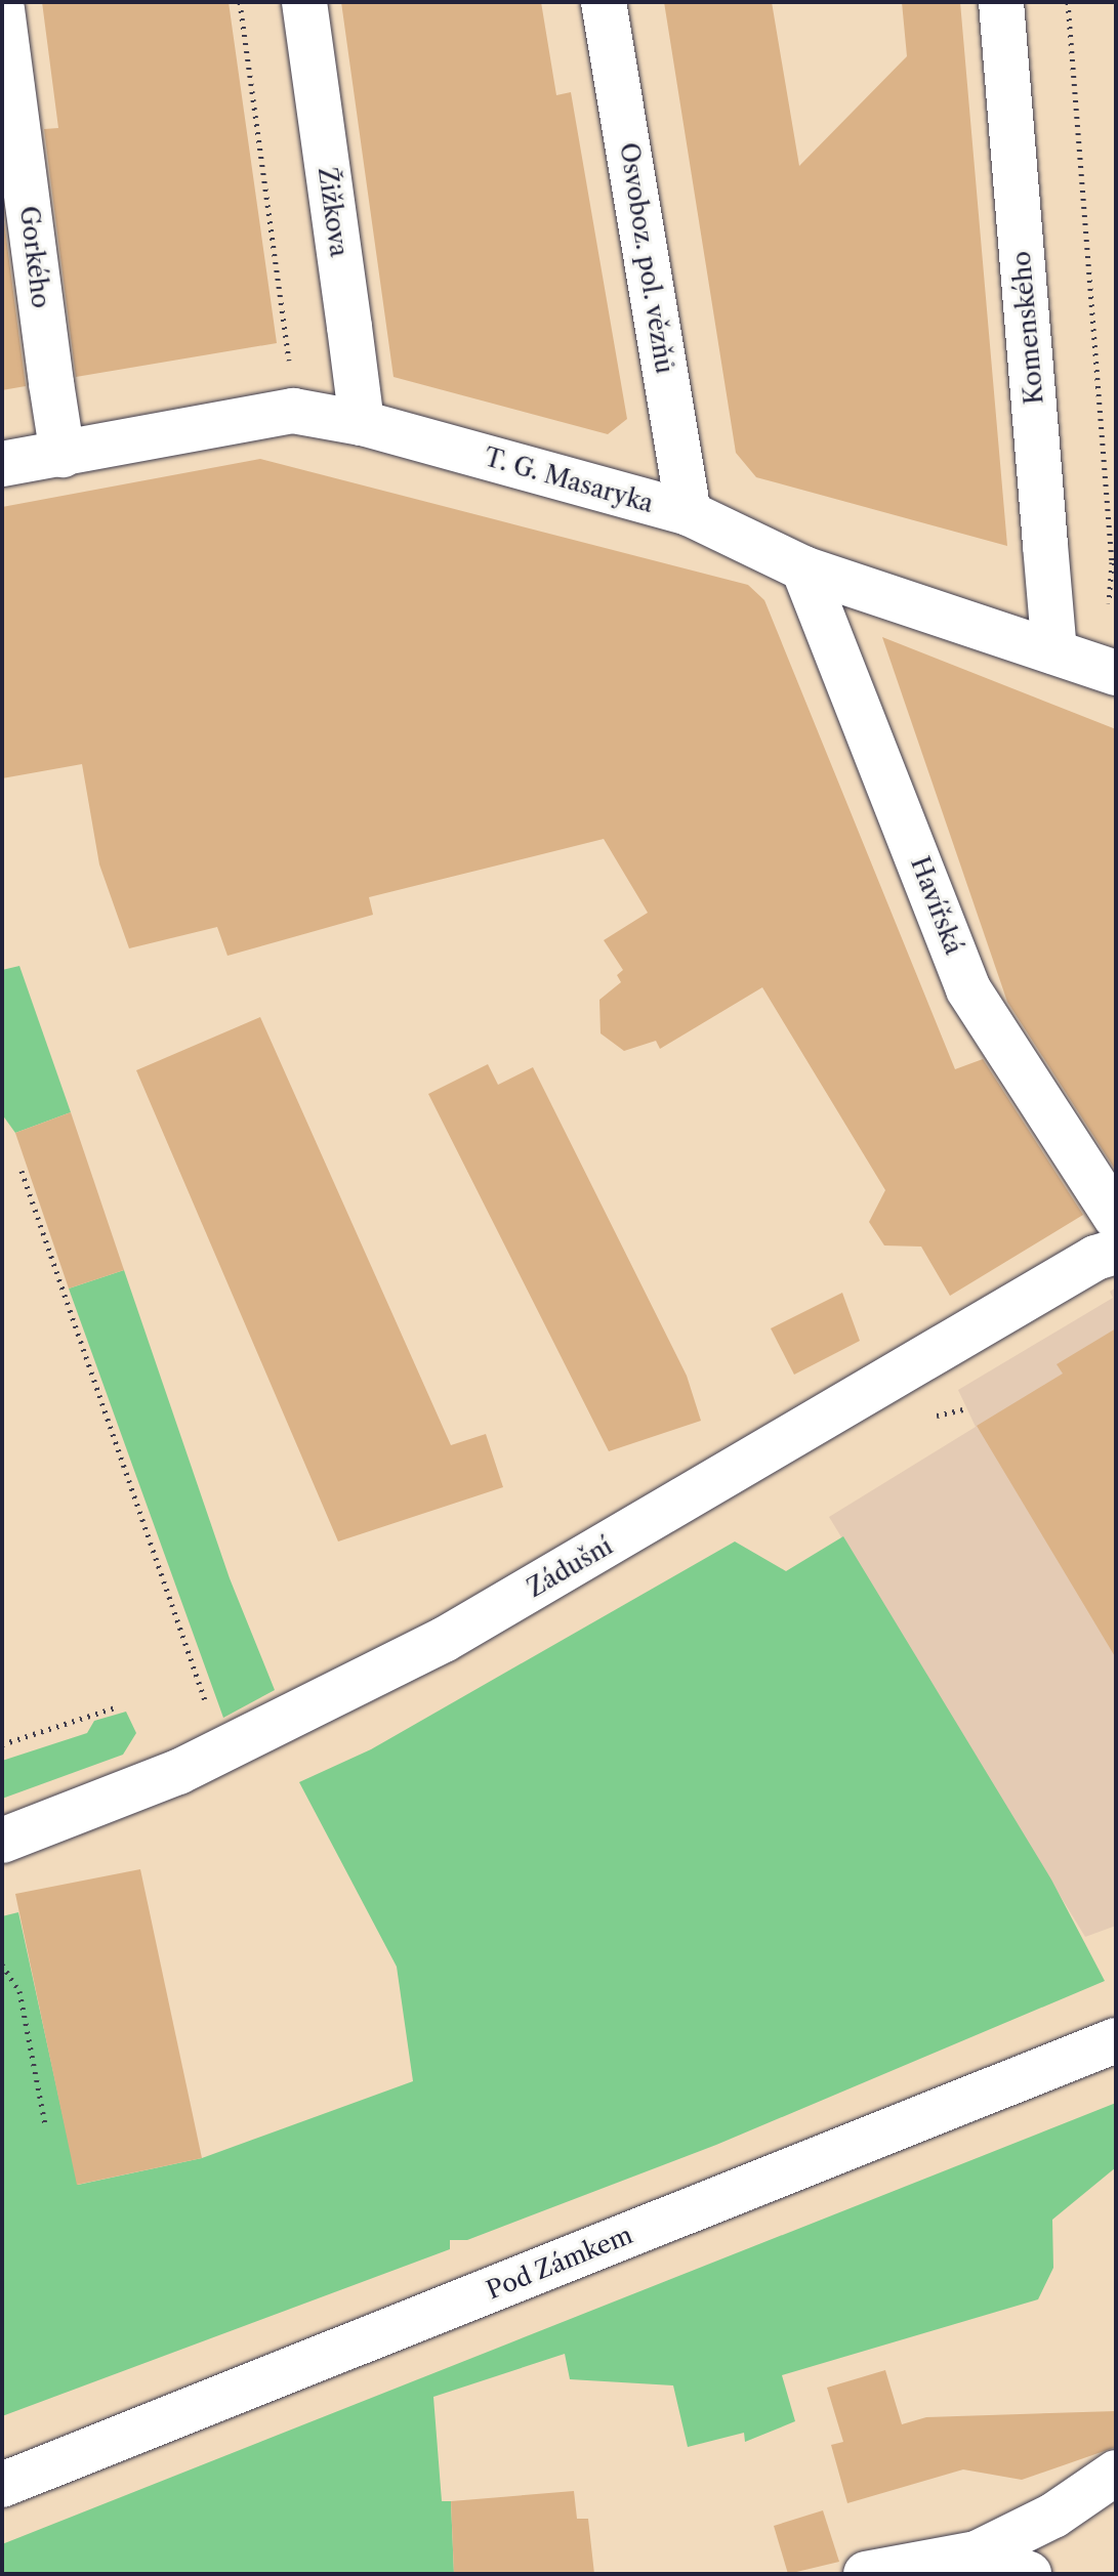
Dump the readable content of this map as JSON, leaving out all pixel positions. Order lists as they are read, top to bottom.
{
  "streets": {
    "street": [
      "Žižkova",
      "Gorkého",
      "Osvoboz. pol. vězňů",
      "Komenského",
      "T. G. Masaryka",
      "Havířská",
      "Zádušní",
      "Pod Zámkem"
    ]
  },
  "crossings": [
    ["Žižkova", "T. G. Masaryka"],
    ["Gorkého", "T. G. Masaryka"],
    ["Osvoboz. pol. vězňů", "T. G. Masaryka"],
    ["Komenského", "T. G. Masaryka"],
    ["T. G. Masaryka", "Havířská"]
  ]
}
